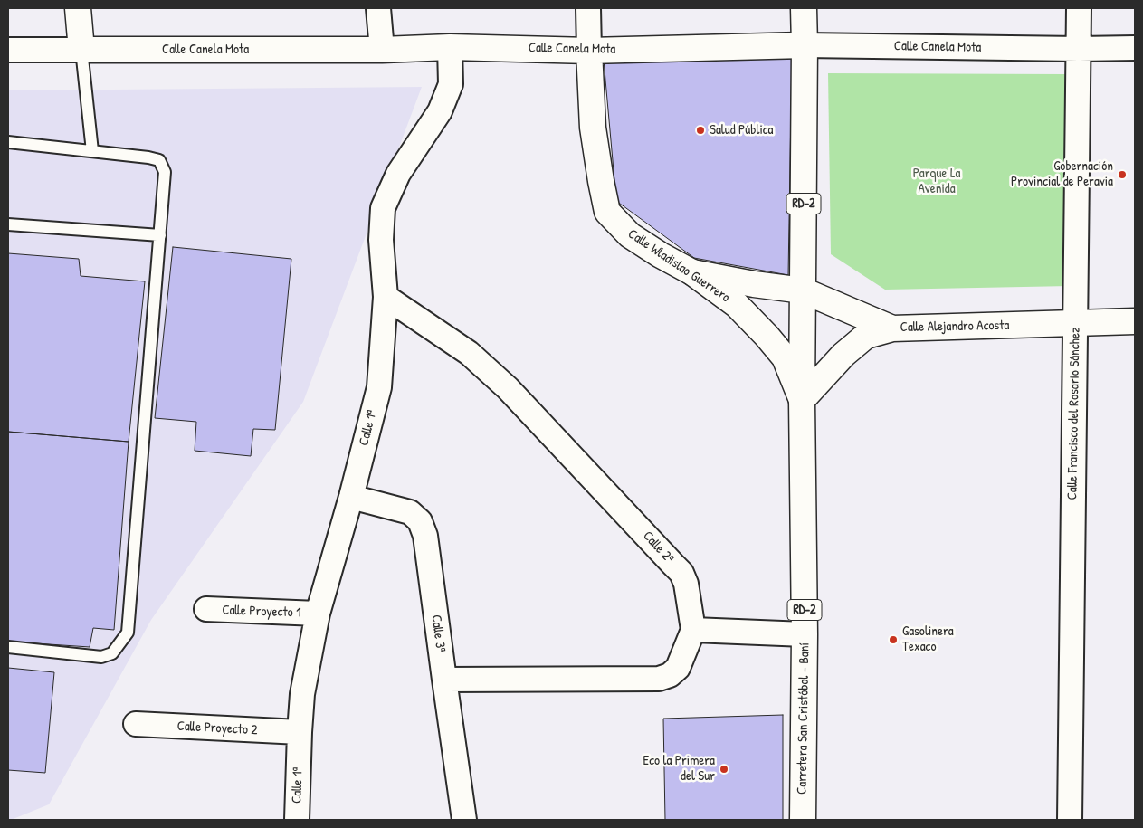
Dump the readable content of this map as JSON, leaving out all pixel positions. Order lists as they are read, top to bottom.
{
  "streets": {
    "main road": [
      "Calle Canela Mota",
      "RD-2",
      "Calle Wladislao Guerrero",
      "Calle Alejandro Acosta",
      "Carretera San Cristóbal - Baní"
    ],
    "street": [
      "Calle Francisco del Rosario Sánchez",
      "Calle 1ª",
      "Calle 2ª",
      "Calle Proyecto 1",
      "Calle 3ª",
      "Calle Proyecto 2"
    ]
  },
  "crossings": [
    ["Calle Canela Mota", "RD-2"],
    ["Calle Canela Mota", "Calle Wladislao Guerrero"],
    ["Calle Canela Mota", "Calle Francisco del Rosario Sánchez"],
    ["Calle Canela Mota", "Calle 1ª"],
    ["RD-2", "Calle Wladislao Guerrero"],
    ["RD-2", "Calle Alejandro Acosta"],
    ["RD-2", "Carretera San Cristóbal - Baní"],
    ["Calle Wladislao Guerrero", "Calle Alejandro Acosta"],
    ["Calle Wladislao Guerrero", "Carretera San Cristóbal - Baní"],
    ["Calle Alejandro Acosta", "Calle Francisco del Rosario Sánchez"],
    ["Calle Alejandro Acosta", "Carretera San Cristóbal - Baní"],
    ["Calle 1ª", "Calle 2ª"],
    ["Calle 1ª", "Calle Proyecto 1"],
    ["Calle 1ª", "Calle 3ª"],
    ["Calle 1ª", "Calle Proyecto 2"]
  ],
  "parks": ["Parque La Avenida"],
  "places": [
    "Salud Pública",
    "Gobernación Provincial de Peravia",
    "Gasolinera Texaco",
    "Eco la Primera del Sur"
  ]
}
